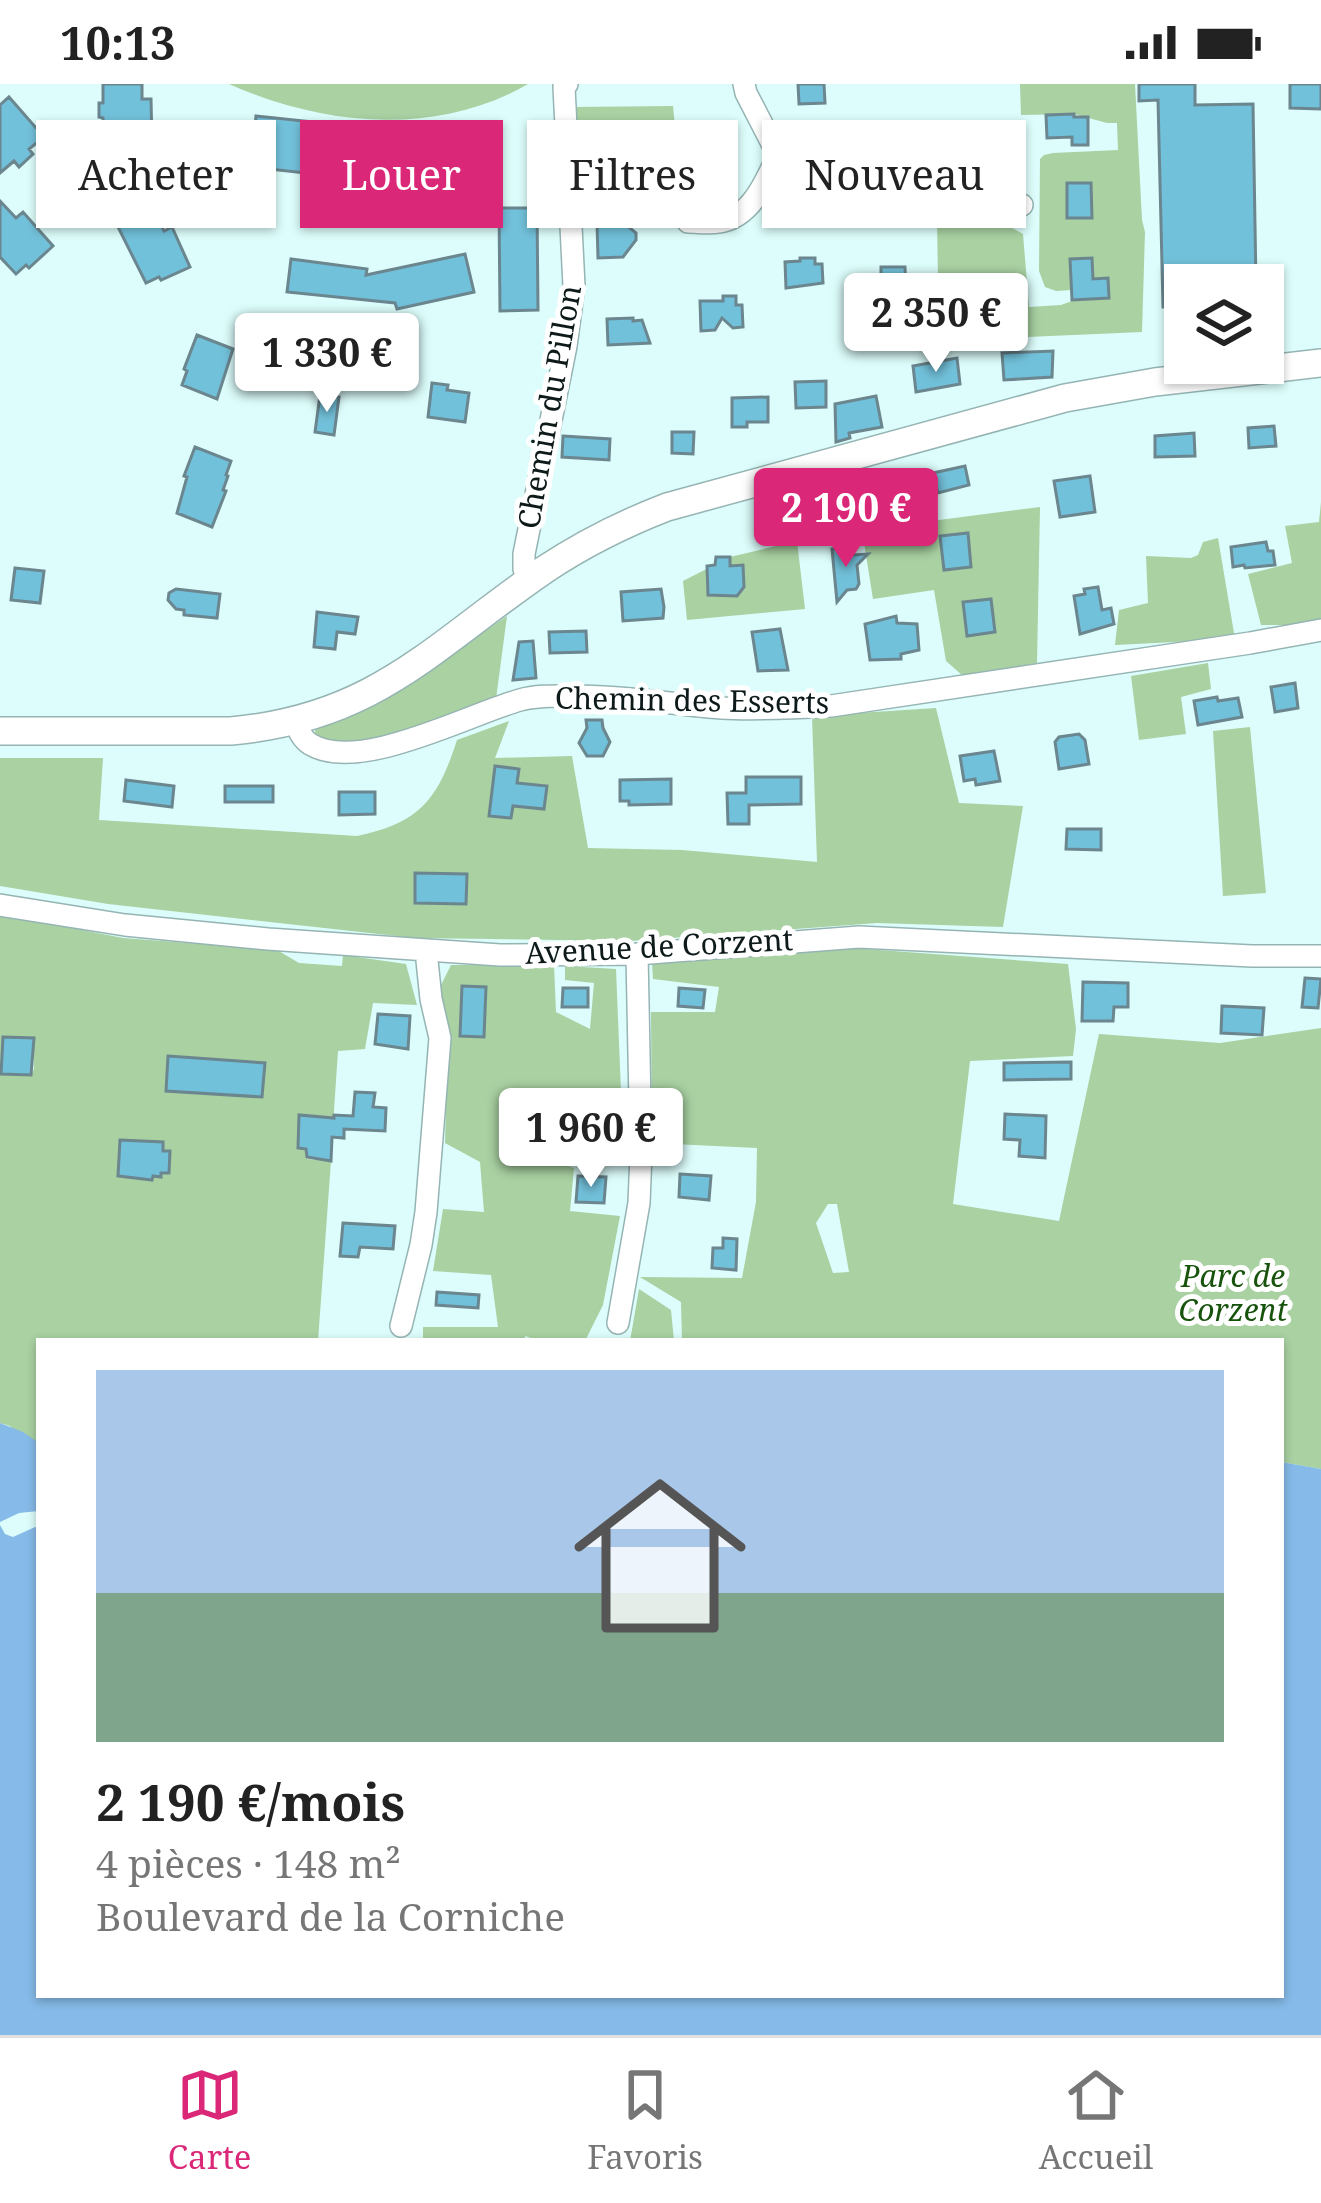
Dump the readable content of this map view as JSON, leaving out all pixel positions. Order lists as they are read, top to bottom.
{
  "streets": {
    "street": ["Chemin du Pillon", "Chemin des Esserts", "Avenue de Corzent"]
  },
  "parks": ["Parc de Corzent"],
  "page": {
    "status": "10:13",
    "chip": [
      "Acheter",
      "Louer",
      "Filtres",
      "Nouveau"
    ],
    "price": [
      "2 350 €",
      "1 330 €",
      "2 190 €",
      "1 960 €"
    ],
    "list": [
      {
        "name": "2 190 €/mois",
        "note": "4 pièces · 148 m² · Boulevard de la Corniche"
      }
    ],
    "tabs": ["Carte", "Favoris", "Accueil"]
  }
}
